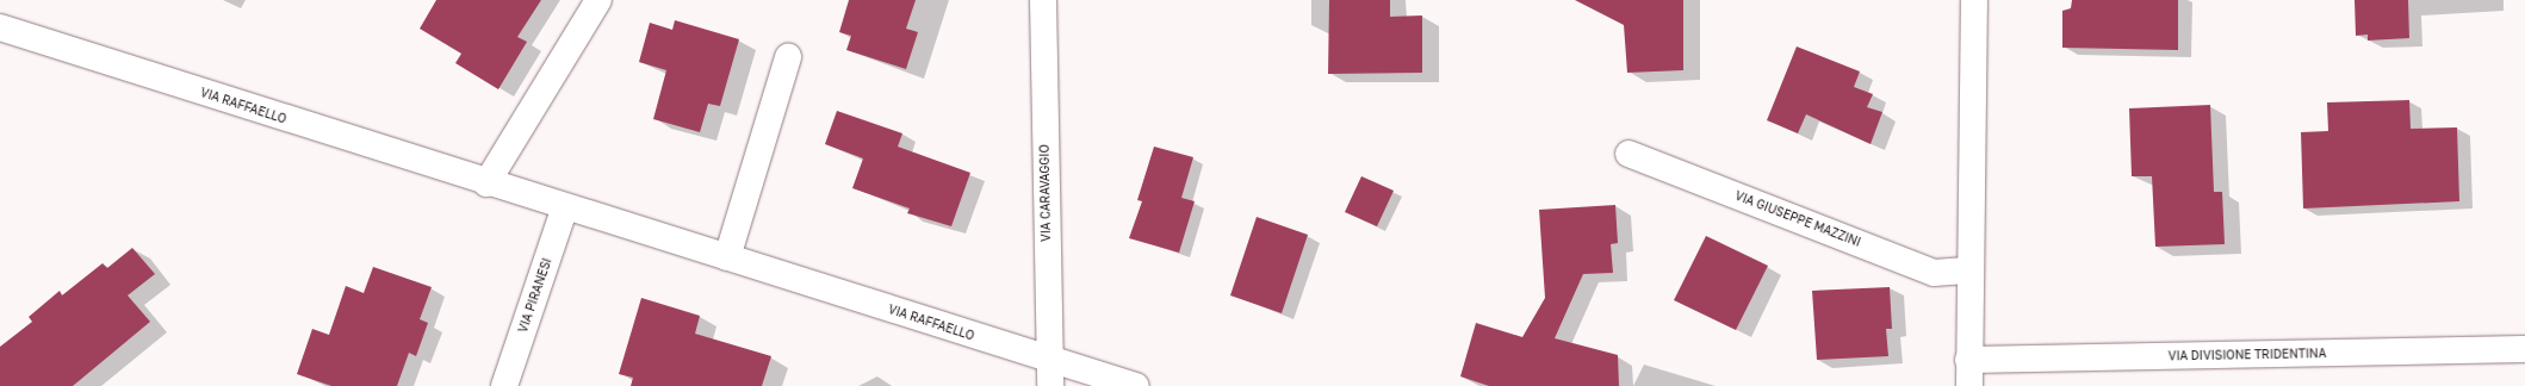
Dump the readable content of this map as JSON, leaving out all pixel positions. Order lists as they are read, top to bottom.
{
  "streets": {
    "street": [
      "VIA RAFFAELLO",
      "VIA CARAVAGGIO",
      "VIA GIUSEPPE MAZZINI",
      "VIA PIRANESI",
      "VIA DIVISIONE TRIDENTINA"
    ]
  },
  "crossings": [
    ["VIA RAFFAELLO", "VIA CARAVAGGIO"],
    ["VIA RAFFAELLO", "VIA PIRANESI"]
  ]
}
